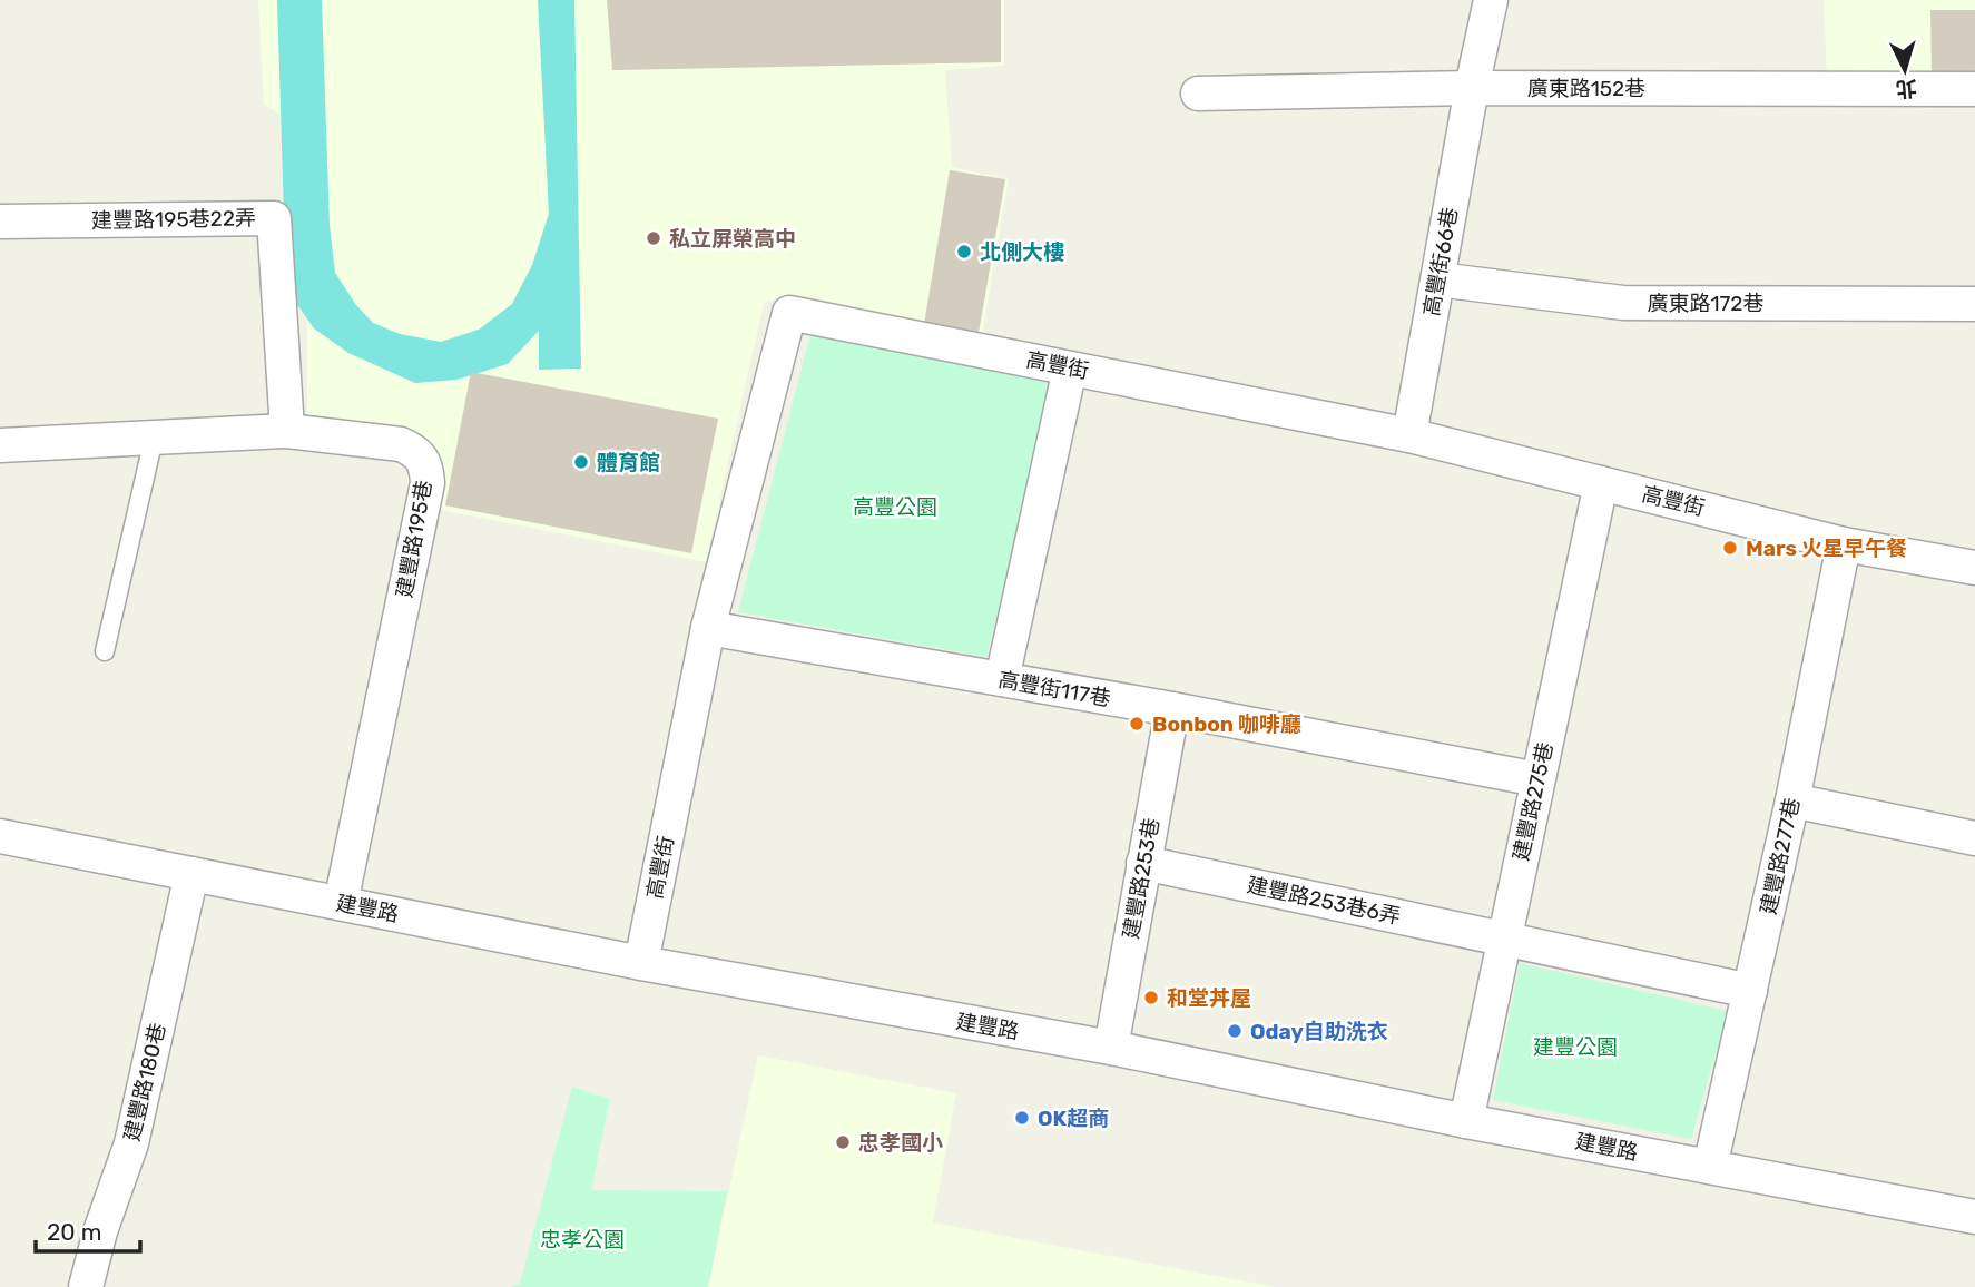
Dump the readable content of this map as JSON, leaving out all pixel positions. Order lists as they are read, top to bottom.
{
  "streets": {
    "street": [
      "廣東路152巷",
      "建豐路195巷22弄",
      "高豐街66巷",
      "廣東路172巷",
      "高豐街",
      "建豐路195巷",
      "高豐街117巷",
      "建豐路275巷",
      "建豐路277巷",
      "建豐路253巷",
      "建豐路253巷6弄",
      "建豐路",
      "建豐路180巷"
    ]
  },
  "crossings": [
    ["廣東路152巷", "高豐街66巷"],
    ["建豐路195巷22弄", "建豐路195巷"],
    ["高豐街66巷", "廣東路172巷"],
    ["高豐街66巷", "高豐街"],
    ["高豐街", "高豐街117巷"],
    ["高豐街", "建豐路275巷"],
    ["高豐街", "建豐路277巷"],
    ["高豐街", "建豐路"],
    ["建豐路195巷", "建豐路"],
    ["高豐街117巷", "建豐路275巷"],
    ["高豐街117巷", "建豐路253巷"],
    ["建豐路275巷", "建豐路253巷6弄"],
    ["建豐路275巷", "建豐路"],
    ["建豐路277巷", "建豐路253巷6弄"],
    ["建豐路277巷", "建豐路"],
    ["建豐路253巷", "建豐路253巷6弄"],
    ["建豐路253巷", "建豐路"],
    ["建豐路", "建豐路180巷"]
  ],
  "parks": ["高豐公園", "建豐公園", "忠孝公園"],
  "places": [
    "私立屏榮高中",
    "北側大樓",
    "體育館",
    "Mars 火星早午餐",
    "Bonbon 咖啡廳",
    "和堂丼屋",
    "Oday自助洗衣",
    "OK超商",
    "忠孝國小"
  ],
  "scale_bar": "20 m",
  "north": "bottom"
}
